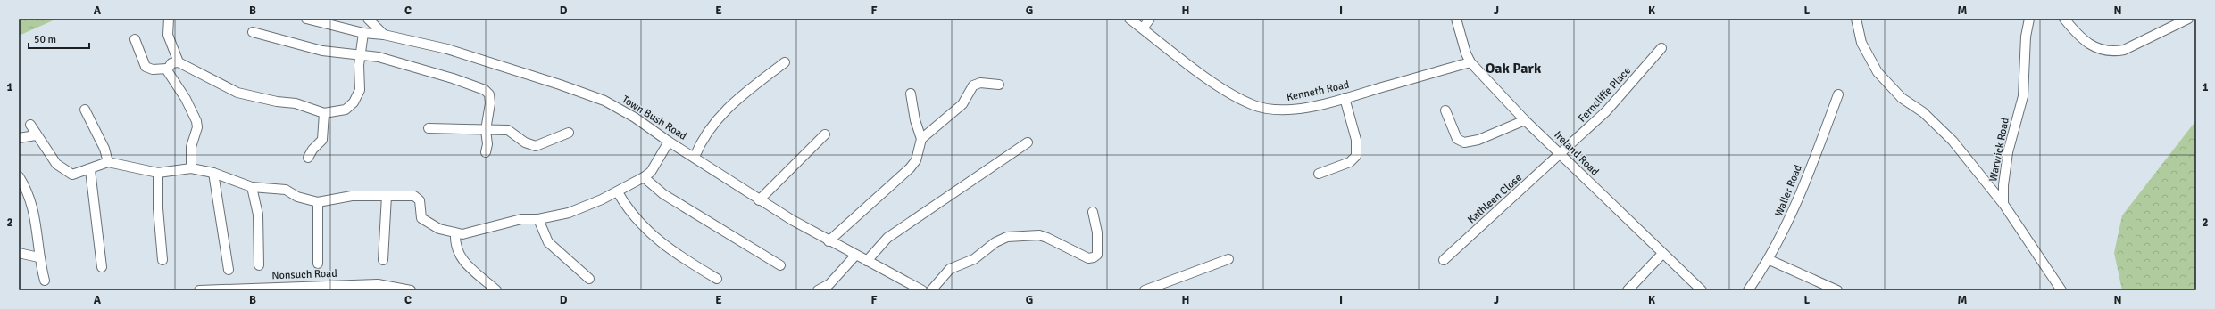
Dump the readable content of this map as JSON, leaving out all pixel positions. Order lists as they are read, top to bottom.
{
  "streets": {
    "street": [
      "Kenneth Road",
      "Ferncliffe Place",
      "Town Bush Road",
      "Warwick Road",
      "Ireland Road",
      "Waller Road",
      "Kathleen Close",
      "Nonsuch Road"
    ]
  },
  "crossings": [
    ["Kenneth Road", "Ireland Road"],
    ["Ferncliffe Place", "Ireland Road"],
    ["Ferncliffe Place", "Kathleen Close"],
    ["Ireland Road", "Kathleen Close"]
  ],
  "districts": ["Oak Park"],
  "scale_bar": "50 m",
  "grid": {
    "columns": [
      "A",
      "B",
      "C",
      "D",
      "E",
      "F",
      "G",
      "H",
      "I",
      "J",
      "K",
      "L",
      "M",
      "N"
    ],
    "rows": ["1", "2"]
  }
}
